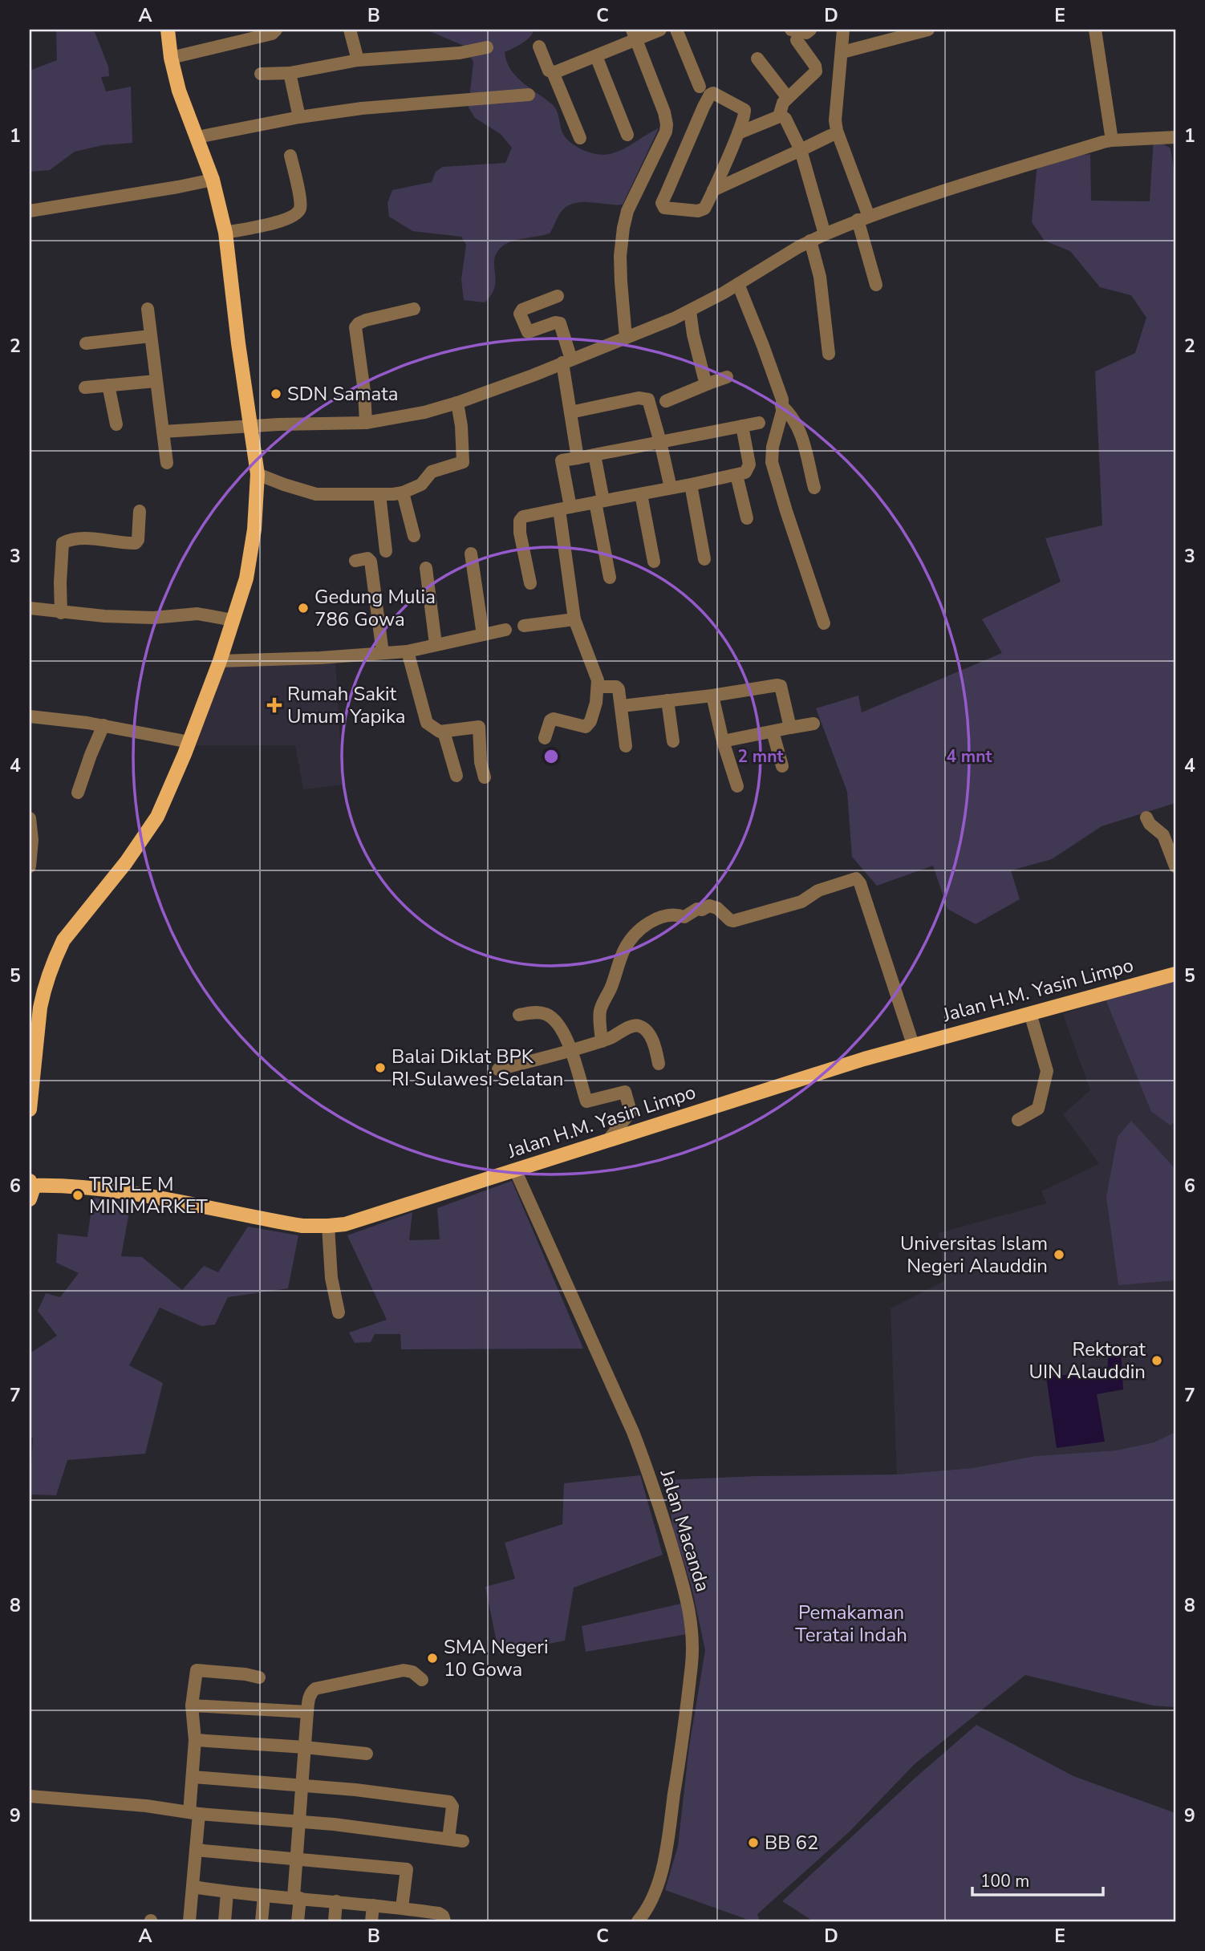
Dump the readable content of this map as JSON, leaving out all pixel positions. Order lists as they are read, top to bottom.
{
  "streets": {
    "main road": ["Jalan H.M. Yasin Limpo"],
    "street": ["Jalan Macanda"]
  },
  "crossings": [
    ["Jalan H.M. Yasin Limpo", "Jalan Macanda"]
  ],
  "parks": ["Pemakaman Teratai Indah"],
  "places": {
    "other": [
      "SDN Samata",
      "Gedung Mulia 786 Gowa",
      "Balai Diklat BPK RI Sulawesi Selatan",
      "TRIPLE M MINIMARKET",
      "Universitas Islam Negeri Alauddin",
      "Rektorat UIN Alauddin",
      "SMA Negeri 10 Gowa",
      "BB 62"
    ],
    "health": ["Rumah Sakit Umum Yapika"]
  },
  "scale_bar": "100 m",
  "grid": {
    "columns": [
      "A",
      "B",
      "C",
      "D",
      "E"
    ],
    "rows": [
      "1",
      "2",
      "3",
      "4",
      "5",
      "6",
      "7",
      "8",
      "9"
    ]
  },
  "rings": ["2 mnt", "4 mnt"]
}
